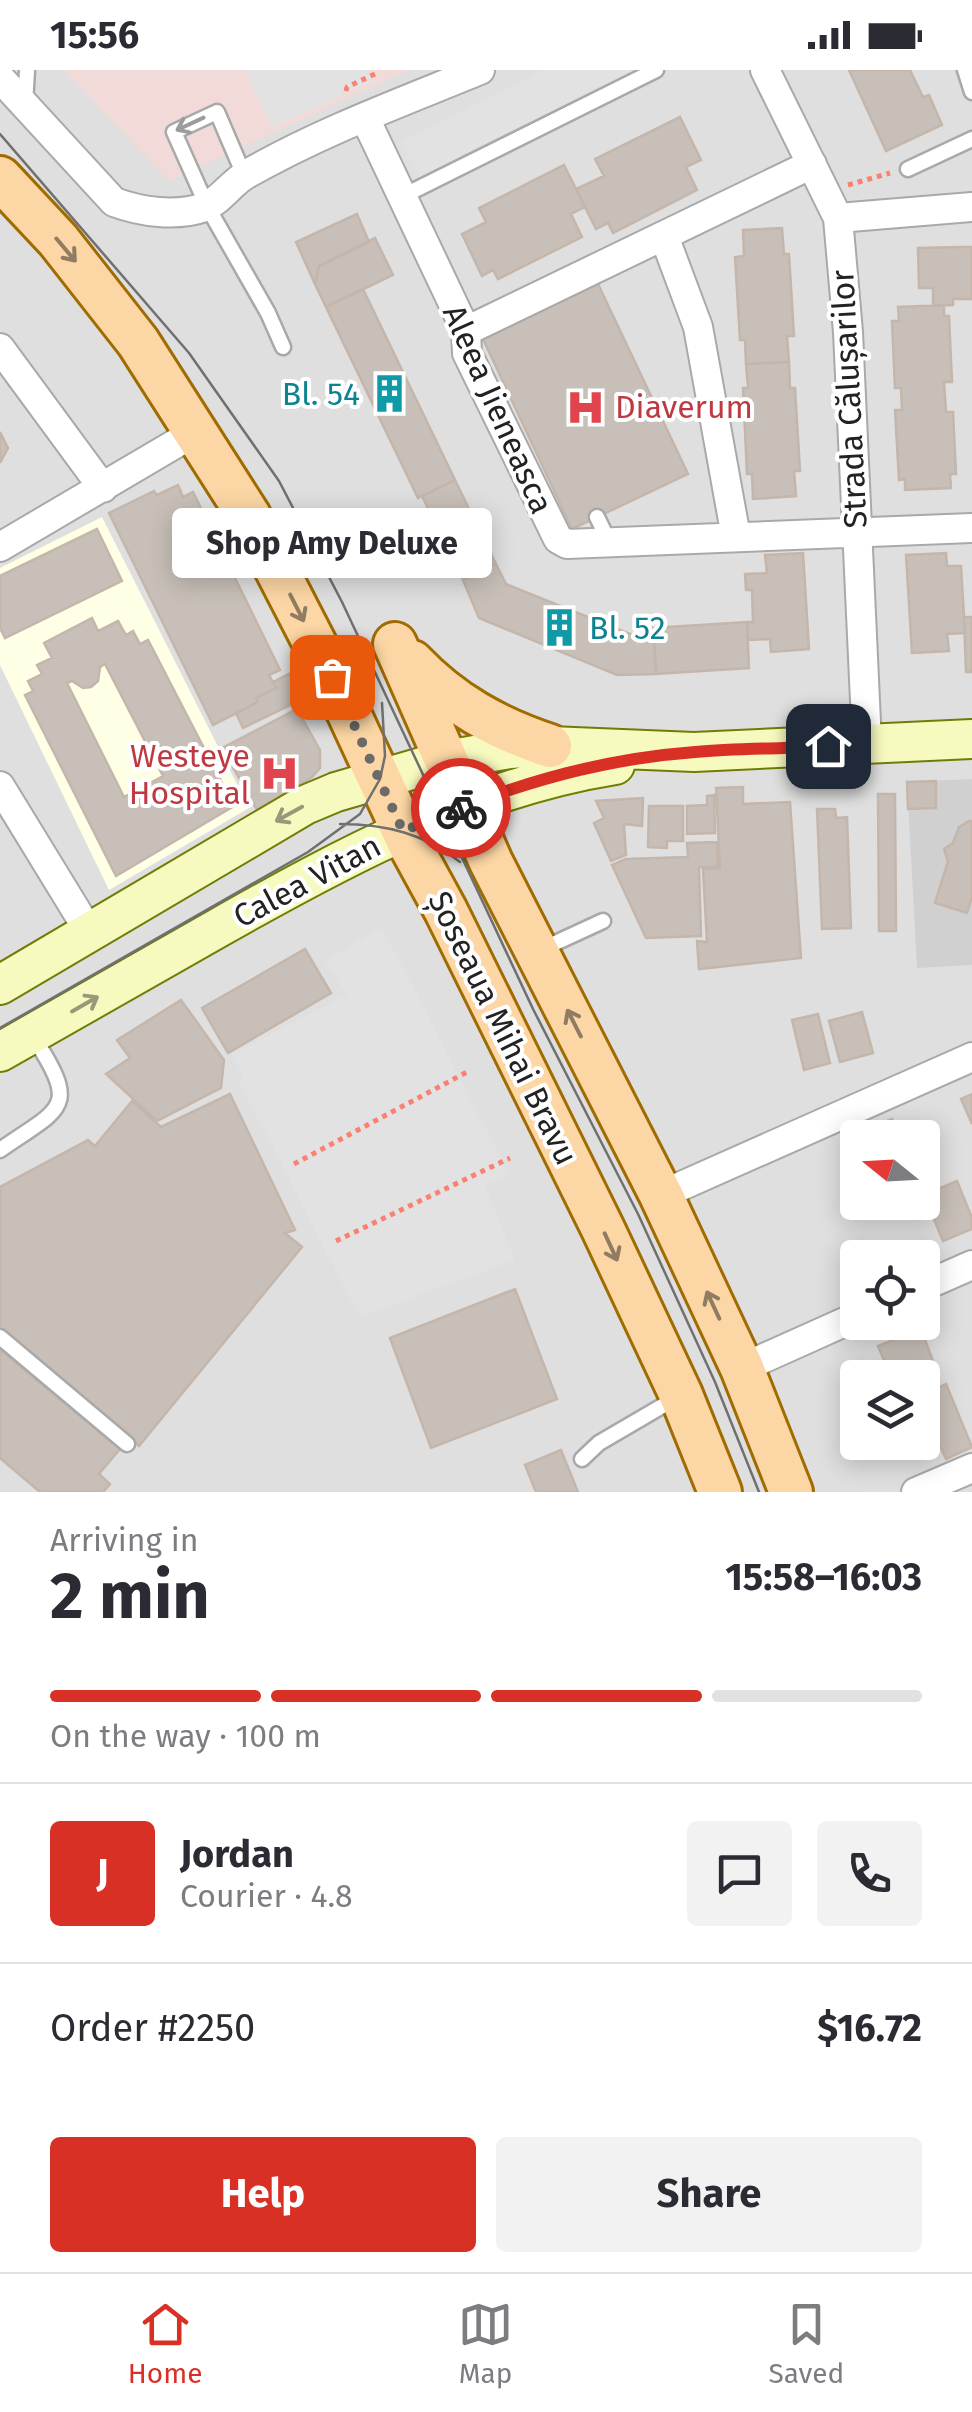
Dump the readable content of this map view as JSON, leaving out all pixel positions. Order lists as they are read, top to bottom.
{
  "streets": {
    "main road": ["Calea Vitan", "Șoseaua Mihai Bravu"],
    "street": ["Strada Călușarilor", "Aleea Jieneasca"]
  },
  "crossings": [
    ["Strada Călușarilor", "Aleea Jieneasca"],
    ["Strada Călușarilor", "Calea Vitan"],
    ["Calea Vitan", "Șoseaua Mihai Bravu"]
  ],
  "places": {
    "building": ["Bl. 54", "Bl. 52"],
    "hospital": ["Diaverum", "Westeye Hospital"],
    "other": ["Shop Amy Deluxe"]
  },
  "north": "left",
  "page": {
    "status": "15:56",
    "bubble": "Shop Amy Deluxe",
    "heading": ["2 min", "Arriving in", "15:58–16:03"],
    "panel": [
      "Jordan",
      "Courier · 4.8",
      "Order #2250",
      "$16.72"
    ],
    "bar": "On the way · 100 m",
    "round": "J",
    "buttons": ["Help", "Share"],
    "tabs": ["Home", "Map", "Saved"]
  }
}
